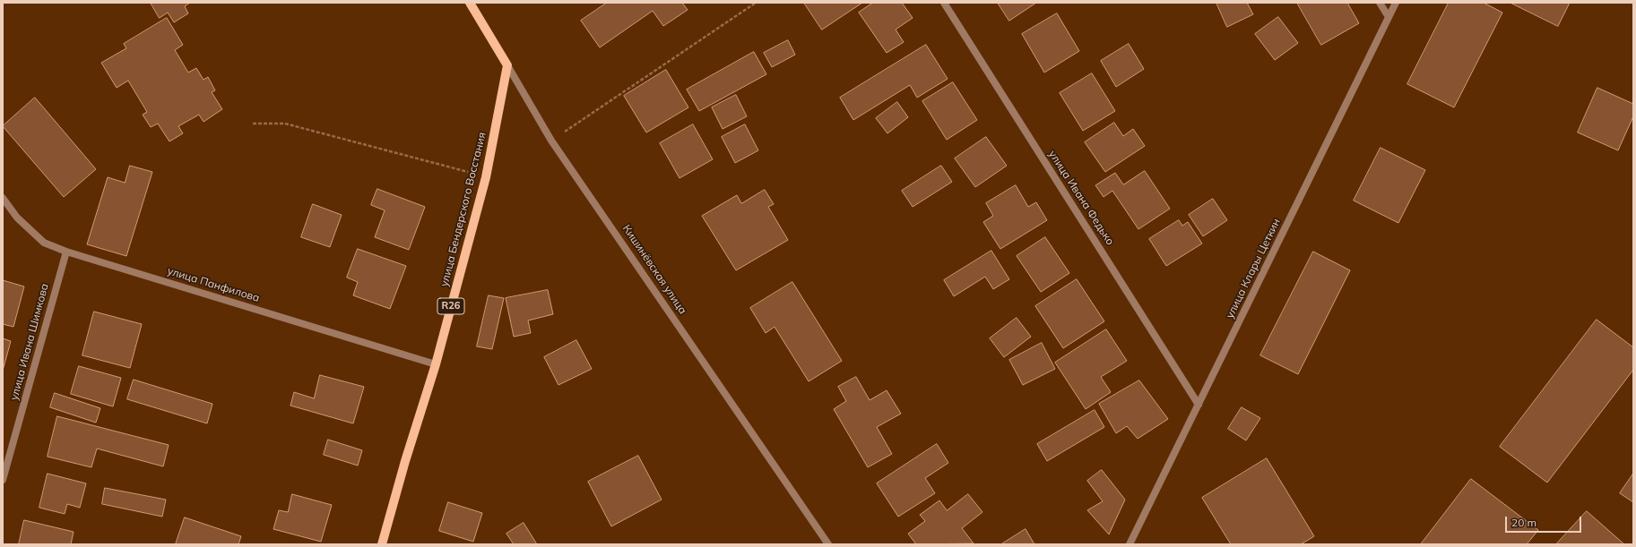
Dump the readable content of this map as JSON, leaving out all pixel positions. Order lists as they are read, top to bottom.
{
  "streets": {
    "main road": ["улица Бендерского Восстания", "Кишинёвская улица", "R26"],
    "street": [
      "улица Ивана Федько",
      "улица Клары Цеткин",
      "улица Панфилова",
      "улица Ивана Шимкова"
    ]
  },
  "crossings": [
    ["улица Ивана Федько", "улица Клары Цеткин"],
    ["улица Бендерского Восстания", "Кишинёвская улица"],
    ["улица Бендерского Восстания", "улица Панфилова"],
    ["улица Панфилова", "улица Ивана Шимкова"]
  ],
  "scale_bar": "20 m"
}
